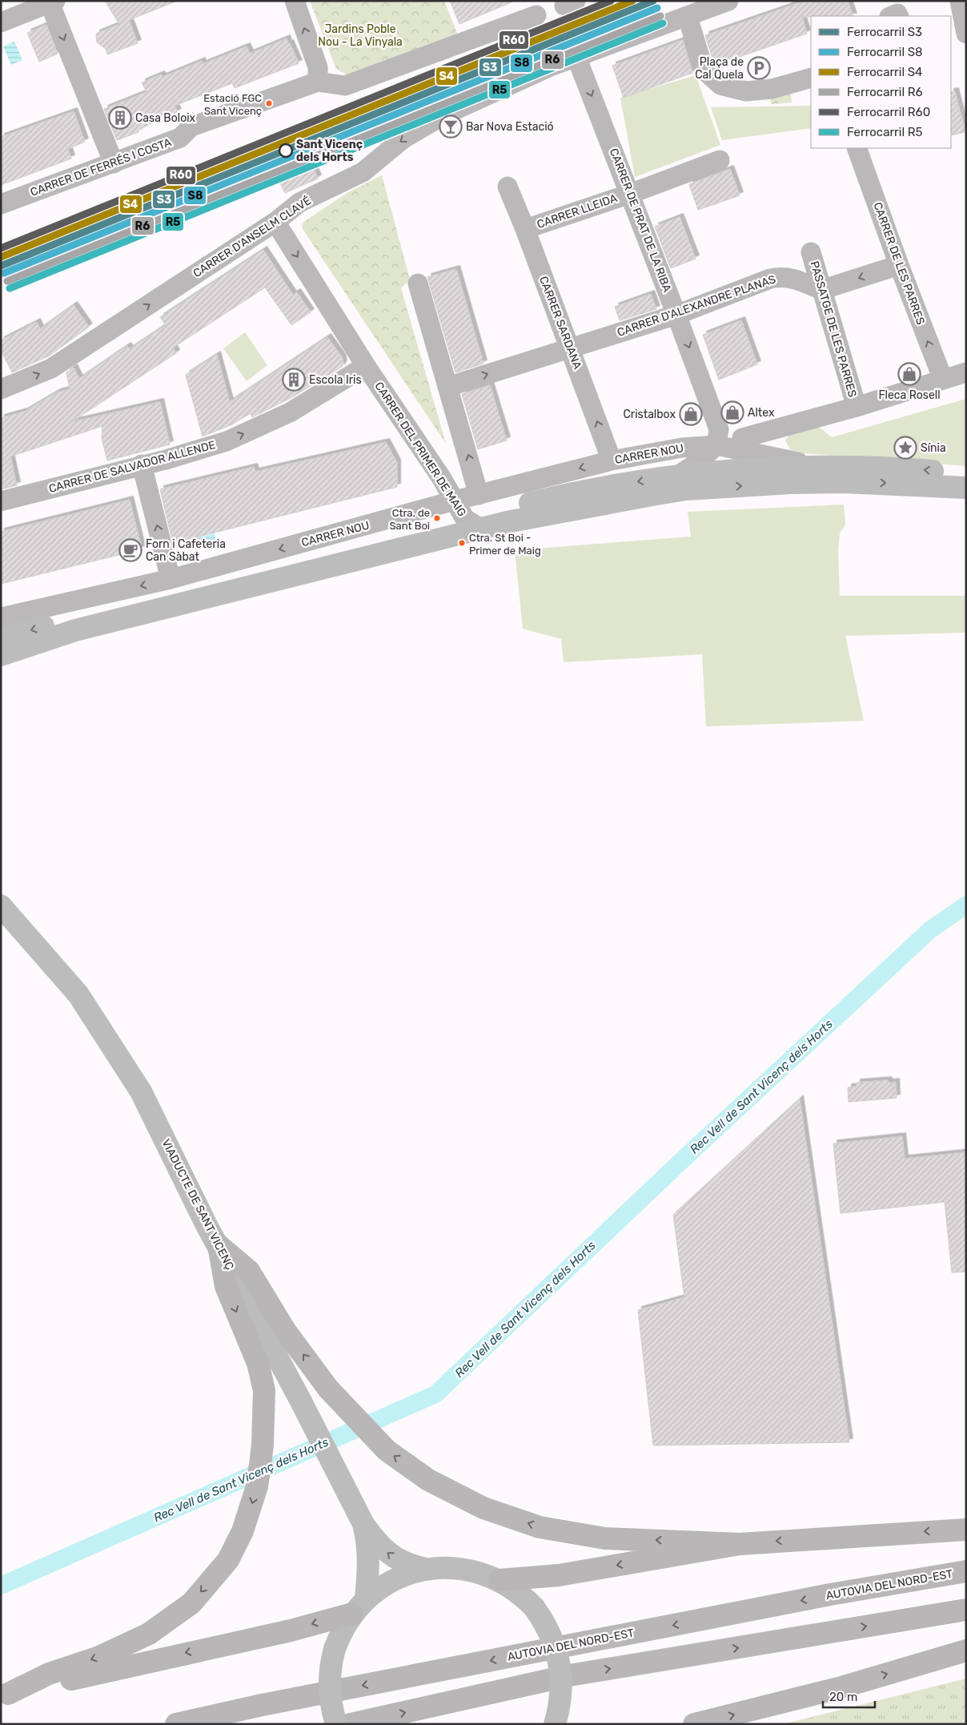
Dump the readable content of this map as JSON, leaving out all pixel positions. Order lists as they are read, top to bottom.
{
  "streets": {
    "highway": ["AUTOVIA DEL NORD-EST"],
    "main road": ["VIADUCTE DE SANT VICENÇ"],
    "street": [
      "CARRER DE FERRÉS I COSTA",
      "CARRER LLEIDA",
      "CARRER DE PRAT DE LA RIBA",
      "CARRER D'ANSELM CLAVÉ",
      "CARRER DE LES PARRES",
      "CARRER D'ALEXANDRE PLANAS",
      "CARRER SARDANA",
      "PASSATGE DE LES PARRES",
      "CARRER DEL PRIMER DE MAIG",
      "CARRER NOU",
      "CARRER DE SALVADOR ALLENDE"
    ]
  },
  "crossings": [
    ["CARRER LLEIDA", "CARRER DE PRAT DE LA RIBA"],
    ["CARRER LLEIDA", "CARRER SARDANA"],
    ["CARRER DE PRAT DE LA RIBA", "CARRER D'ANSELM CLAVÉ"],
    ["CARRER DE PRAT DE LA RIBA", "CARRER D'ALEXANDRE PLANAS"],
    ["CARRER DE PRAT DE LA RIBA", "CARRER NOU"],
    ["CARRER D'ANSELM CLAVÉ", "CARRER DEL PRIMER DE MAIG"],
    ["CARRER DE LES PARRES", "CARRER NOU"],
    ["CARRER D'ALEXANDRE PLANAS", "CARRER SARDANA"],
    ["CARRER D'ALEXANDRE PLANAS", "PASSATGE DE LES PARRES"],
    ["CARRER SARDANA", "CARRER NOU"],
    ["PASSATGE DE LES PARRES", "CARRER NOU"],
    ["CARRER DEL PRIMER DE MAIG", "CARRER NOU"],
    ["CARRER DEL PRIMER DE MAIG", "CARRER DE SALVADOR ALLENDE"]
  ],
  "one_way": [
    "CARRER DE PRAT DE LA RIBA",
    "CARRER DE LES PARRES",
    "CARRER DEL PRIMER DE MAIG",
    "CARRER NOU",
    "CARRER DE SALVADOR ALLENDE"
  ],
  "water": ["Rec Vell de Sant Vicenç dels Horts"],
  "parks": ["Jardins Poble Nou - La Vinyala"],
  "places": {
    "parking": ["Plaça de Cal Quela"],
    "other": [
      "Estació FGC Sant Vicenç",
      "Sant Vicenç dels Horts",
      "Ctra. de Sant Boi",
      "Ctra. St Boi - Primer de Maig"
    ],
    "building": ["Casa Boloix", "Escola Iris"],
    "bar": ["Bar Nova Estació"],
    "shop": ["Fleca Rosell", "Altex", "Cristalbox"],
    "place": ["Sínia"],
    "cafe": ["Forn i Cafeteria Can Sàbat"]
  },
  "lines": [
    "rail line S3",
    "rail line S4",
    "rail line R60",
    "rail line S8",
    "rail line R6",
    "rail line R5"
  ],
  "legend": [
    "Ferrocarril S3",
    "Ferrocarril S8",
    "Ferrocarril S4",
    "Ferrocarril R6",
    "Ferrocarril R60",
    "Ferrocarril R5"
  ],
  "scale_bar": "20 m"
}
